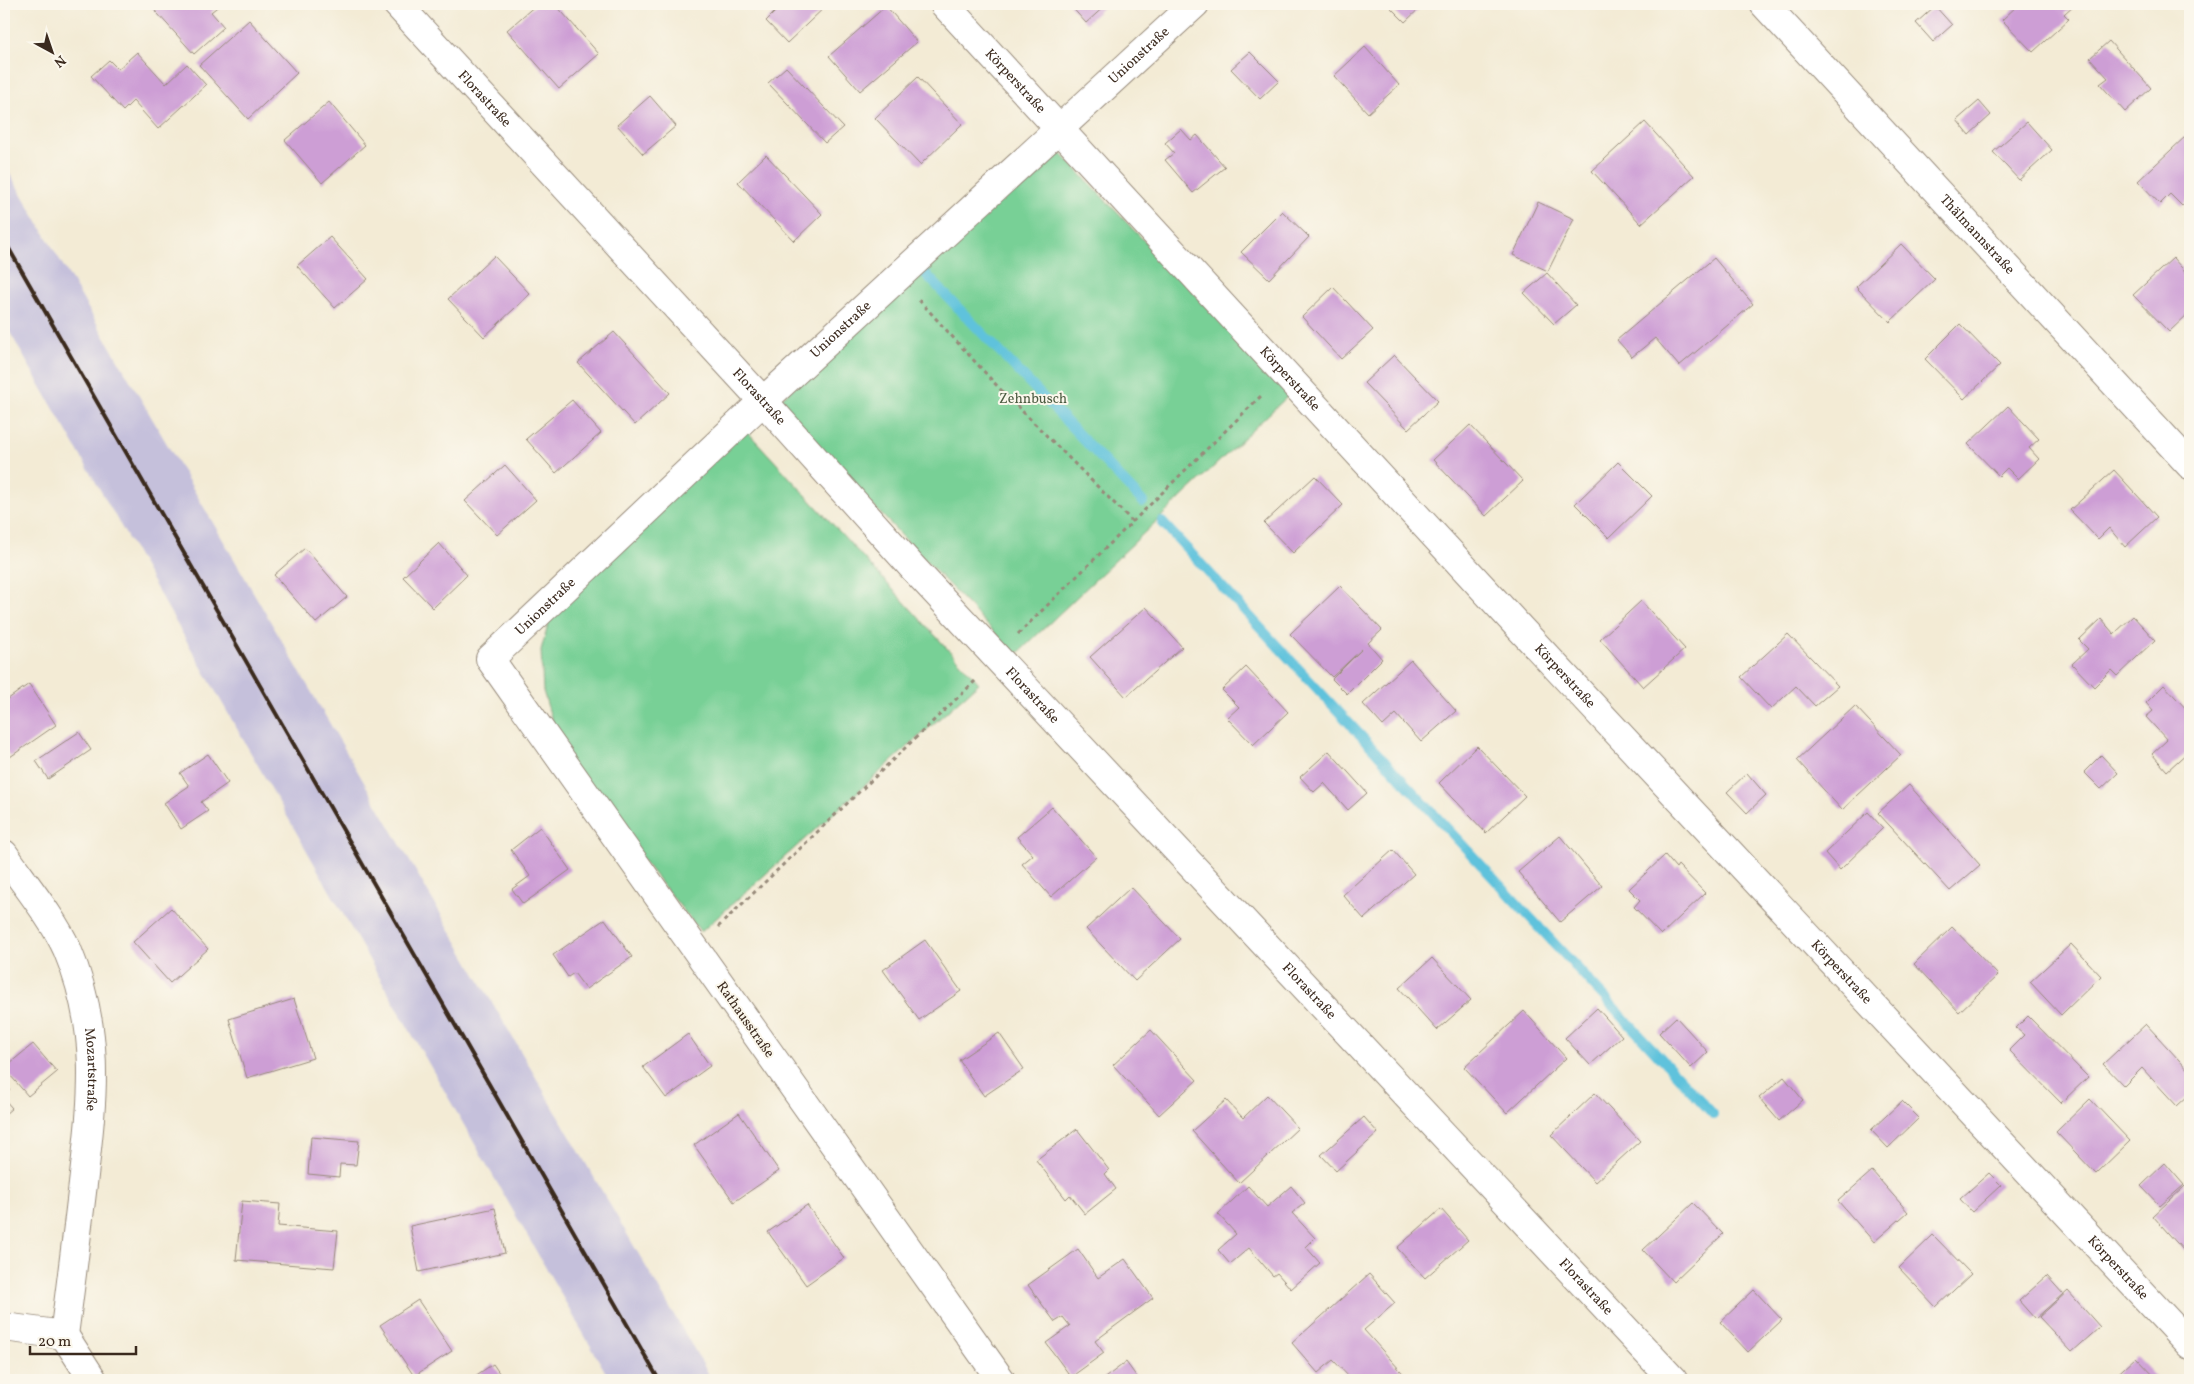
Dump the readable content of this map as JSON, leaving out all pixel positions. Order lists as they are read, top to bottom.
{
  "streets": {
    "street": [
      "Unionstraße",
      "Körperstraße",
      "Florastraße",
      "Thälmannstraße",
      "Rathausstraße",
      "Mozartstraße"
    ]
  },
  "crossings": [
    ["Unionstraße", "Körperstraße"],
    ["Unionstraße", "Florastraße"],
    ["Unionstraße", "Rathausstraße"]
  ],
  "parks": ["Zehnbusch"],
  "scale_bar": "20 m",
  "north": "bottom right"
}
